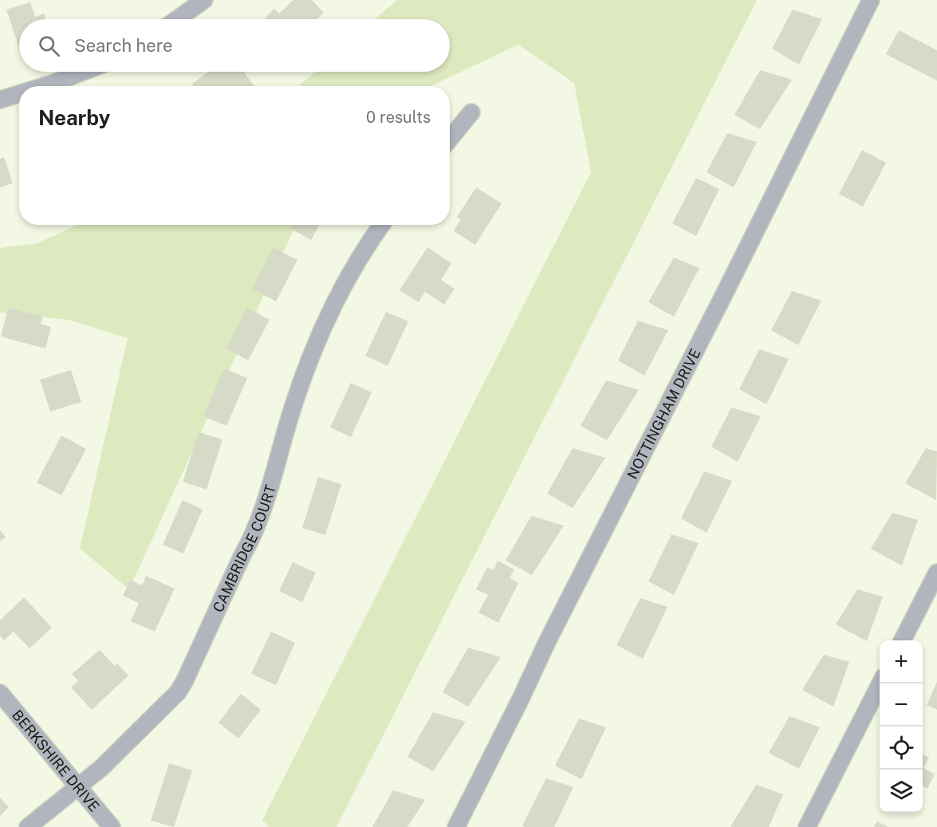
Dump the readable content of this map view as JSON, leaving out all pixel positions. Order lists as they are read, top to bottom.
{
  "streets": {
    "street": ["NOTTINGHAM DRIVE", "CAMBRIDGE COURT", "BERKSHIRE DRIVE"]
  },
  "crossings": [
    ["CAMBRIDGE COURT", "BERKSHIRE DRIVE"]
  ],
  "page": {
    "search": "Search here",
    "heading": ["Nearby", "0 results"],
    "map_buttons": ["+", "−"]
  }
}
